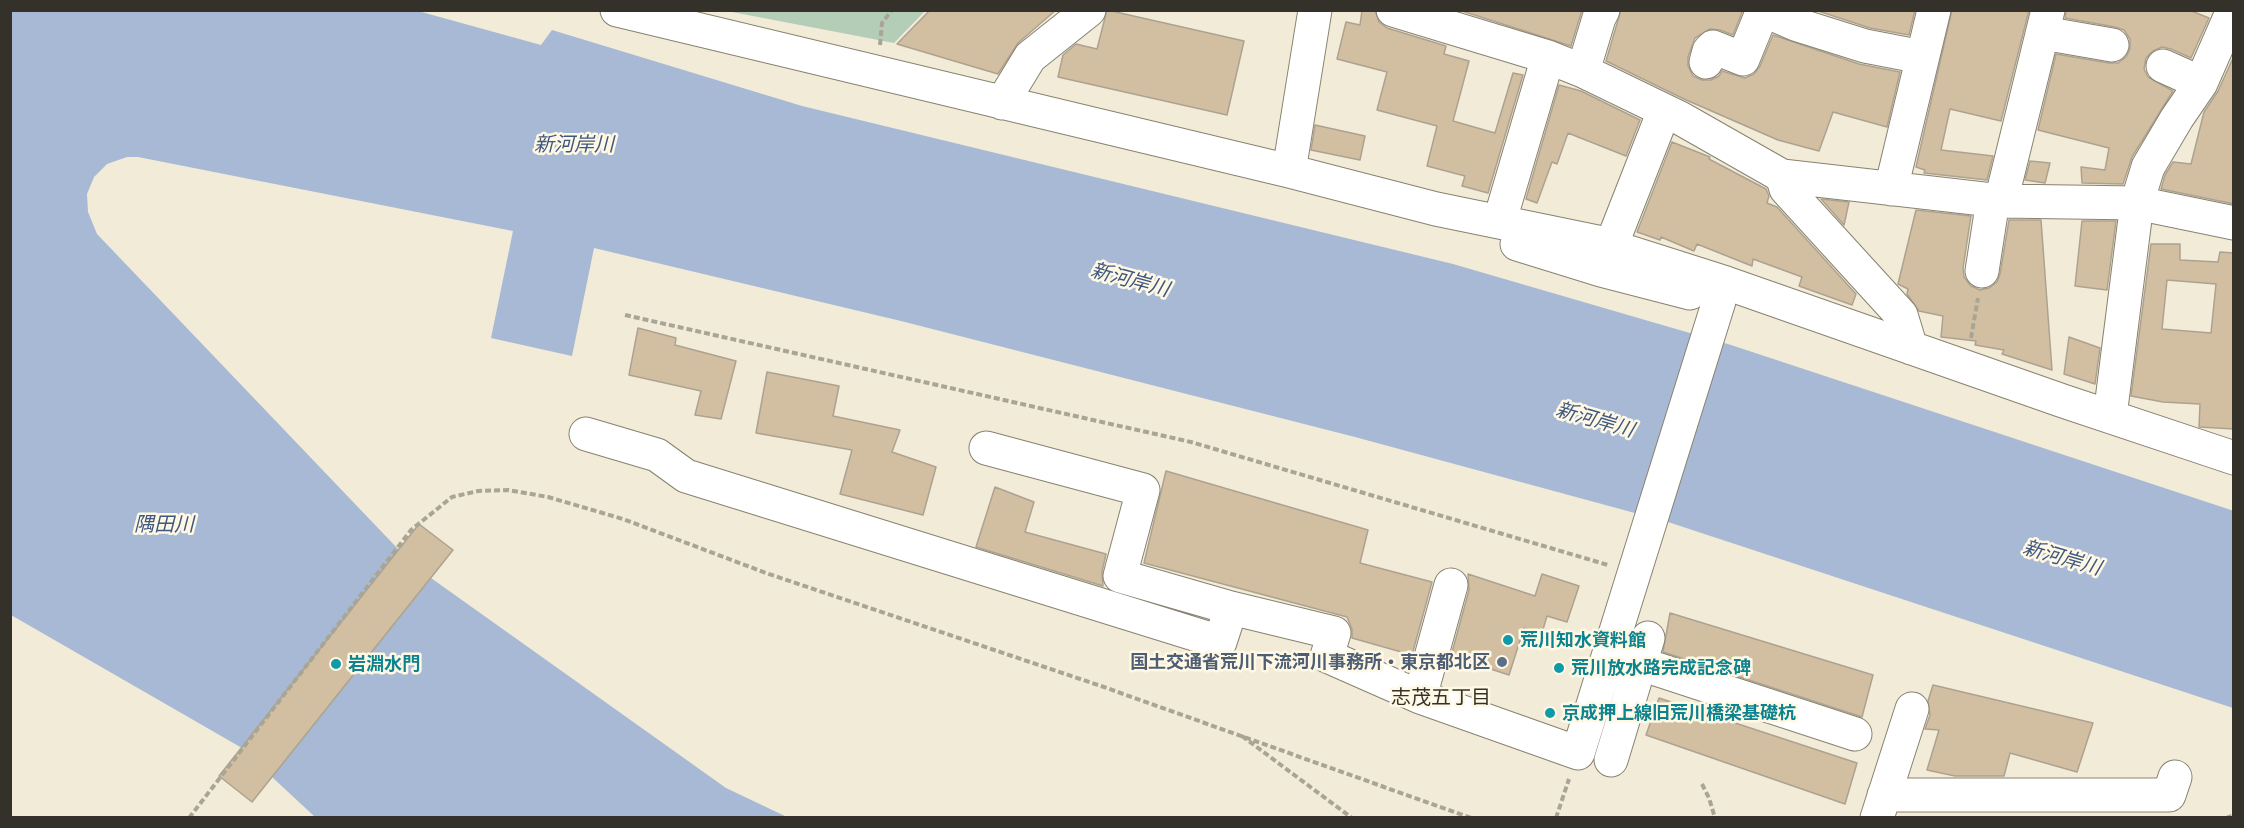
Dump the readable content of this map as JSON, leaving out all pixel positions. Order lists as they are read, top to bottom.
{
  "districts": ["志茂五丁目"],
  "water": ["新河岸川", "隅田川"],
  "places": [
    "荒川知水資料館",
    "国土交通省荒川下流河川事務所・東京都北区",
    "岩淵水門",
    "荒川放水路完成記念碑",
    "京成押上線旧荒川橋梁基礎杭"
  ]
}
